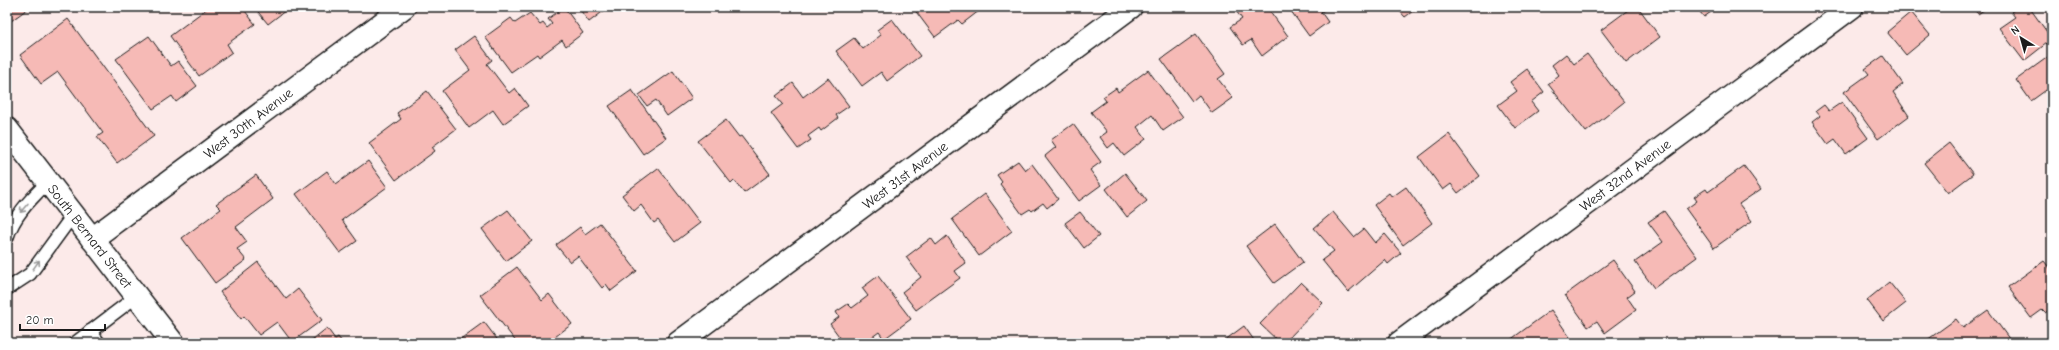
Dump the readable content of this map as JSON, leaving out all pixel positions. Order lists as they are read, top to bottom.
{
  "streets": {
    "street": [
      "West 30th Avenue",
      "West 31st Avenue",
      "West 32nd Avenue",
      "South Bernard Street"
    ]
  },
  "crossings": [
    ["West 30th Avenue", "South Bernard Street"]
  ],
  "scale_bar": "20 m",
  "north": "top left"
}
